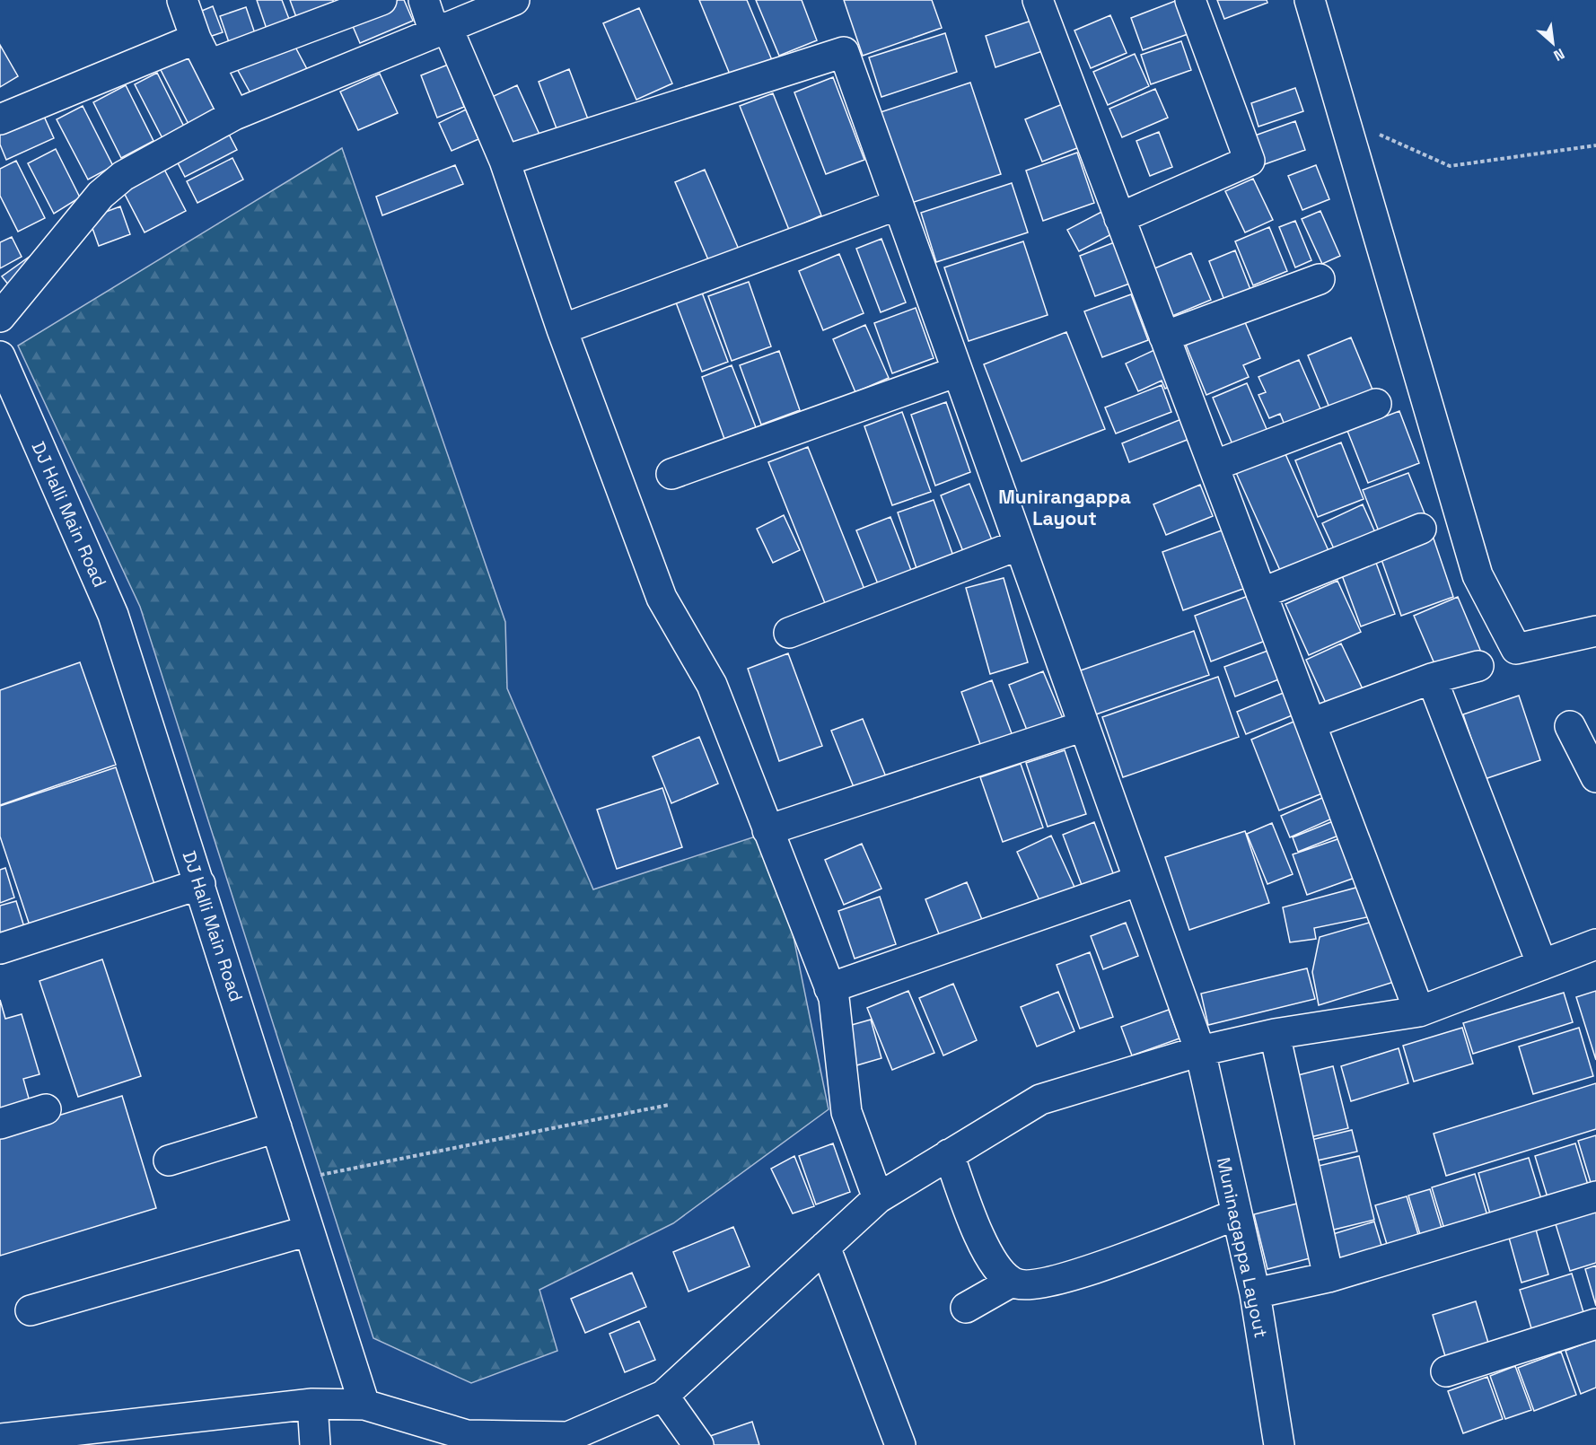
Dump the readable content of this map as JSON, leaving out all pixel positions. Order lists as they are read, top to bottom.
{
  "streets": {
    "street": ["DJ Halli Main Road", "Muninagappa Layout"]
  },
  "districts": ["Munirangappa Layout"],
  "north": "bottom right"
}
